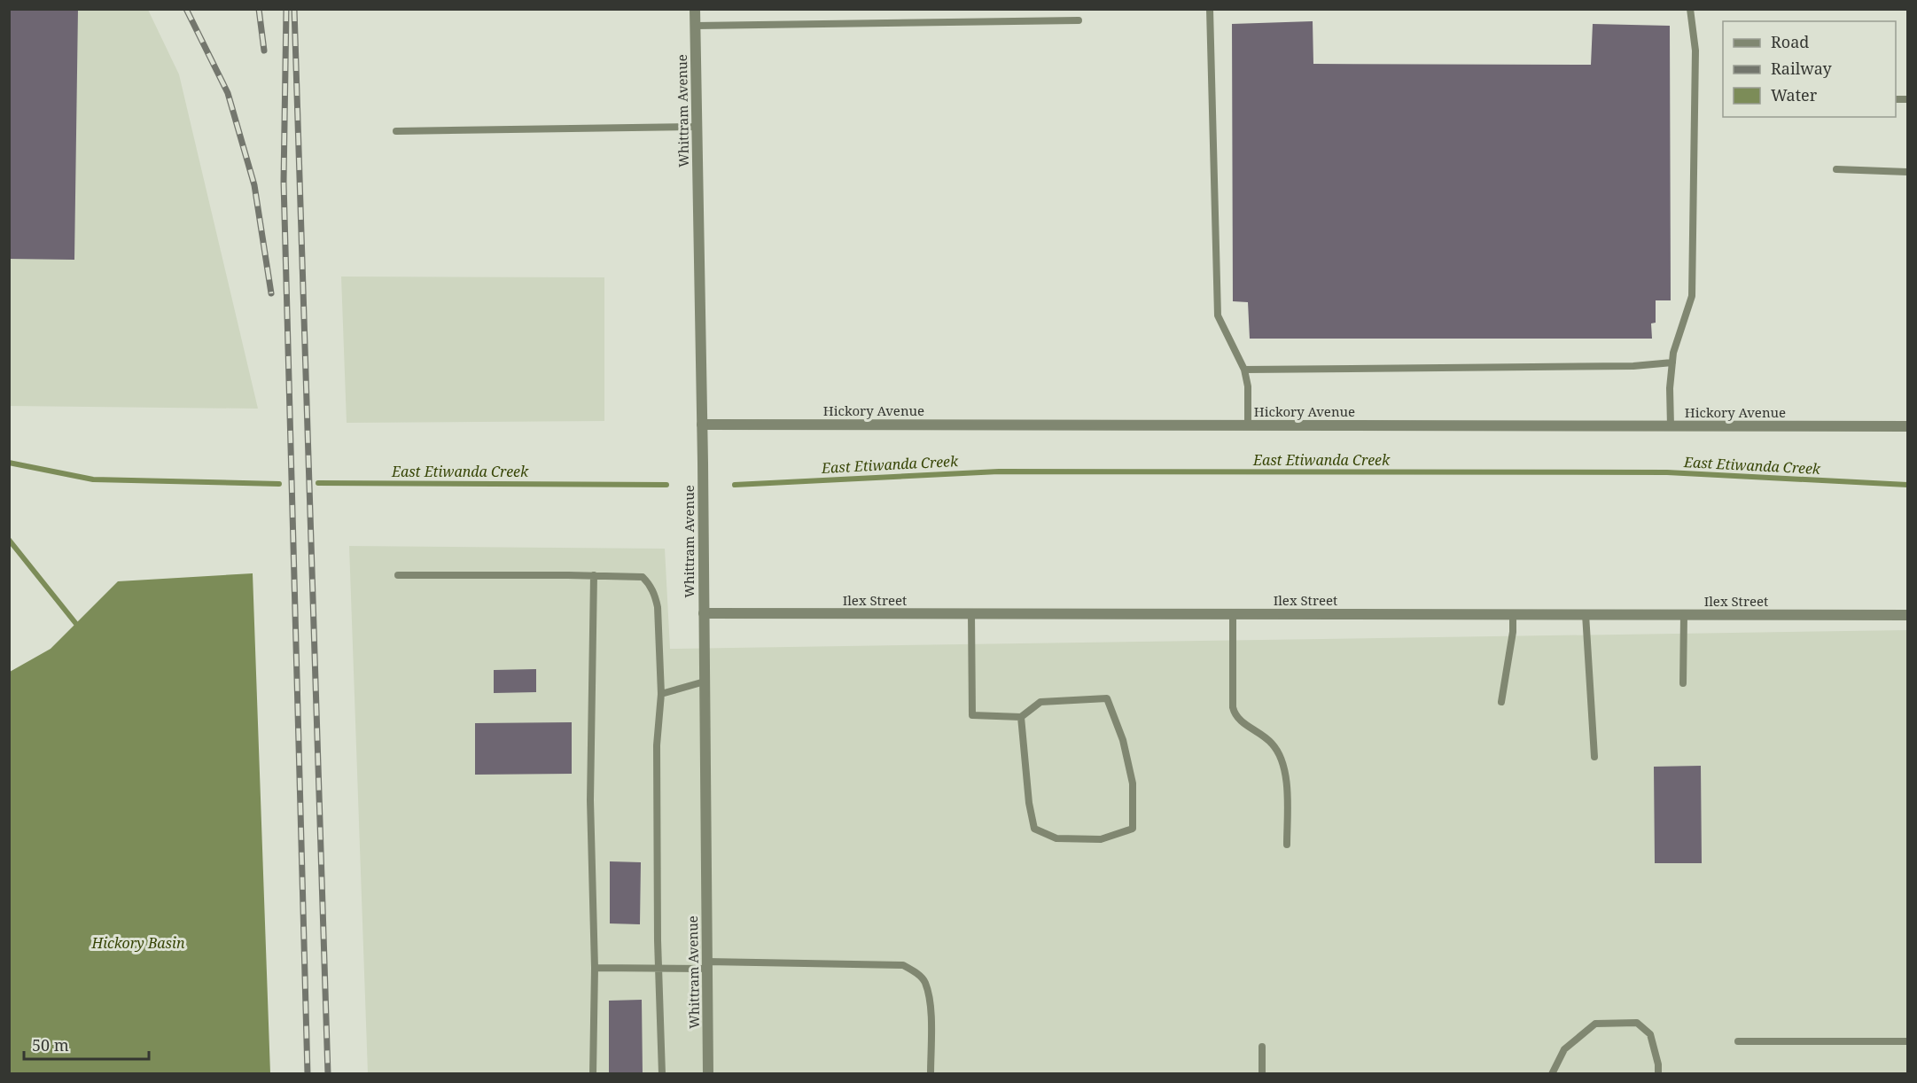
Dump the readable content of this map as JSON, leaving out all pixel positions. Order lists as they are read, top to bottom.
{
  "streets": {
    "street": ["Whittram Avenue", "Hickory Avenue", "Ilex Street"]
  },
  "crossings": [
    ["Whittram Avenue", "Hickory Avenue"],
    ["Whittram Avenue", "Ilex Street"]
  ],
  "water": ["East Etiwanda Creek", "Hickory Basin"],
  "legend": ["Road", "Railway", "Water"],
  "scale_bar": "50 m"
}
